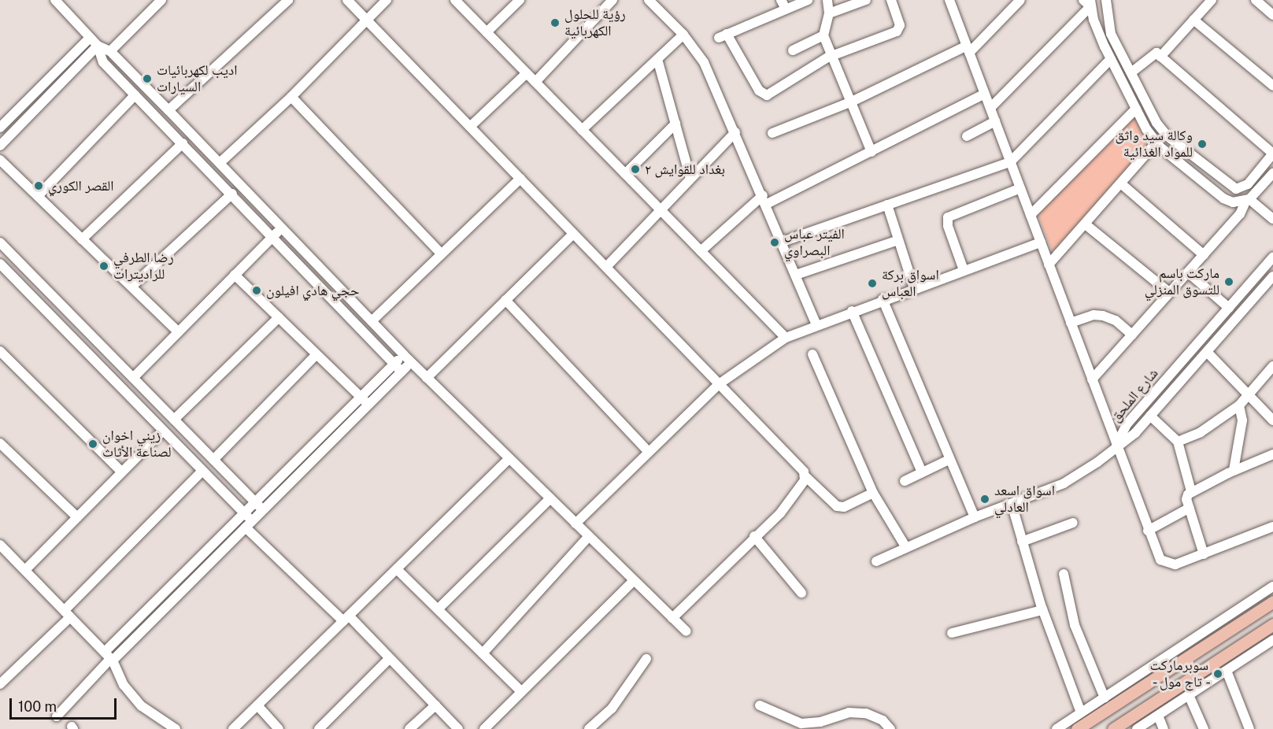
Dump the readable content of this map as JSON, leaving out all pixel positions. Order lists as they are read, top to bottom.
{
  "streets": {
    "street": ["شارع الملحق"]
  },
  "places": [
    "رؤية للحلول الكهربائية",
    "اديب لكهربائيات السيارات",
    "وكالة سيد واثق للمواد الغذائية",
    "بغداد للقوايش ٢",
    "القصر الكوري",
    "الفيتر عباس البصراوي",
    "رضا الطرفي للراديترات",
    "ماركت باسم للتسوق المنزلي",
    "اسواق بركة العباس",
    "حجي هادي افيلون",
    "زيني اخوان لصناعة الأثاث",
    "اسواق اسعد العادلي",
    "سوبرماركت - تاج مول -"
  ],
  "scale_bar": "100 m"
}
